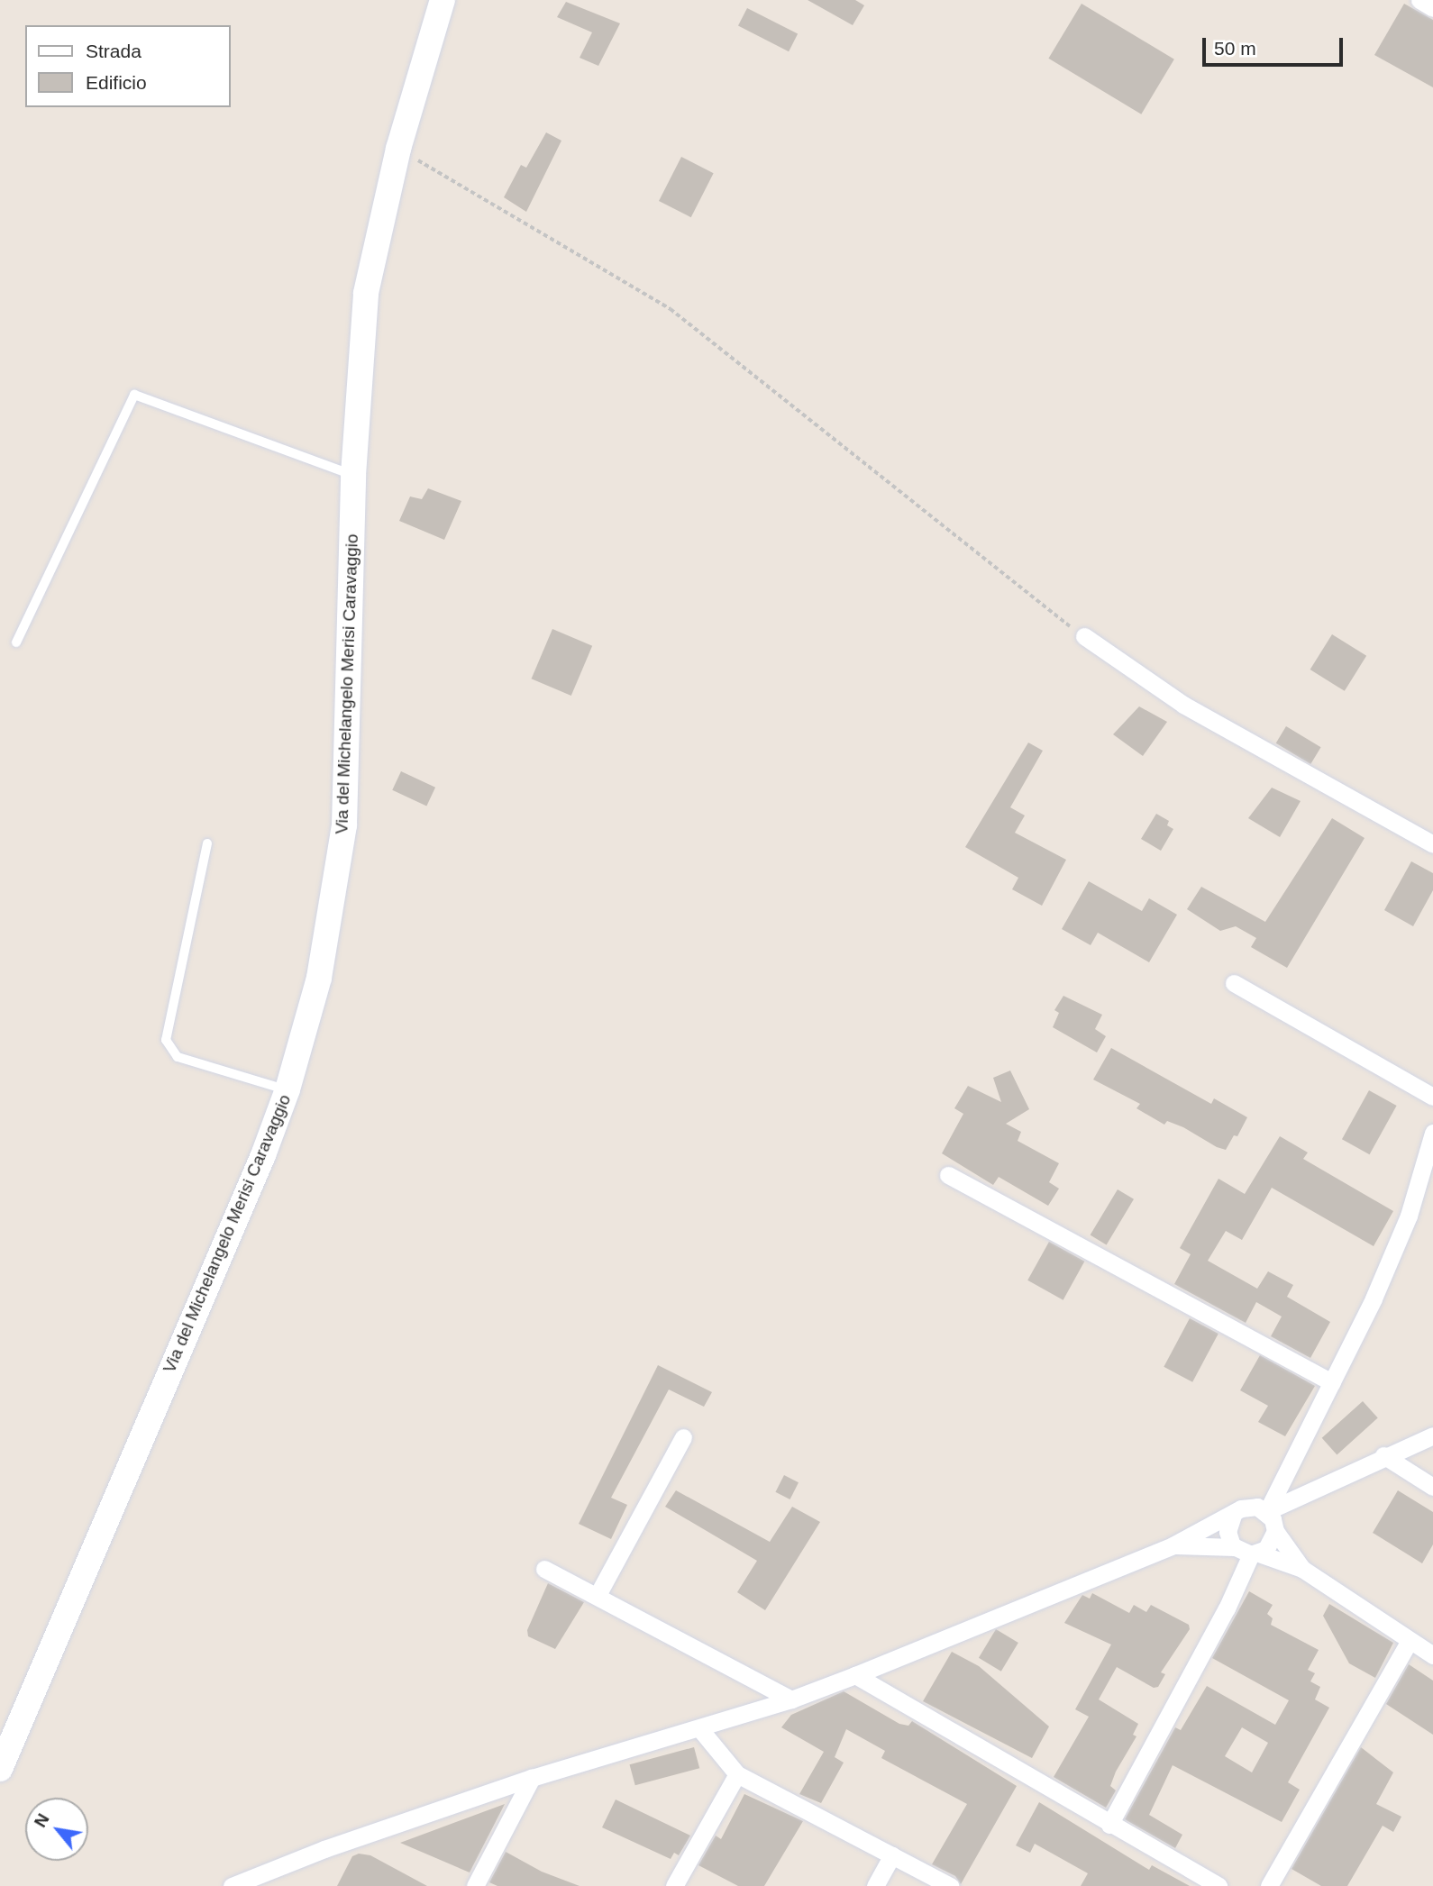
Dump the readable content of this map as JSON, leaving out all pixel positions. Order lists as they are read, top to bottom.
{
  "streets": {
    "street": ["Via del Michelangelo Merisi Caravaggio"]
  },
  "legend": ["Strada", "Edificio"],
  "scale_bar": "50 m",
  "north": "top left"
}
